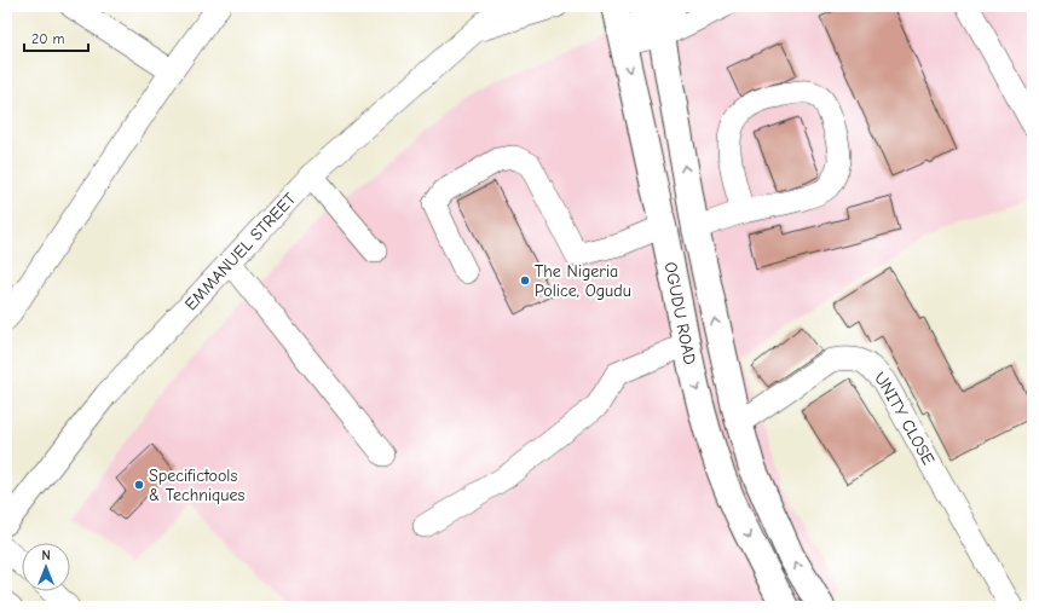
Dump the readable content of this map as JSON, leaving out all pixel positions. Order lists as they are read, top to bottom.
{
  "streets": {
    "main road": ["OGUDU ROAD"],
    "street": ["EMMANUEL STREET", "UNITY CLOSE"]
  },
  "crossings": [
    ["OGUDU ROAD", "UNITY CLOSE"]
  ],
  "places": ["The Nigeria Police, Ogudu", "Specifictools & Techniques"],
  "scale_bar": "20 m",
  "north": "top"
}
